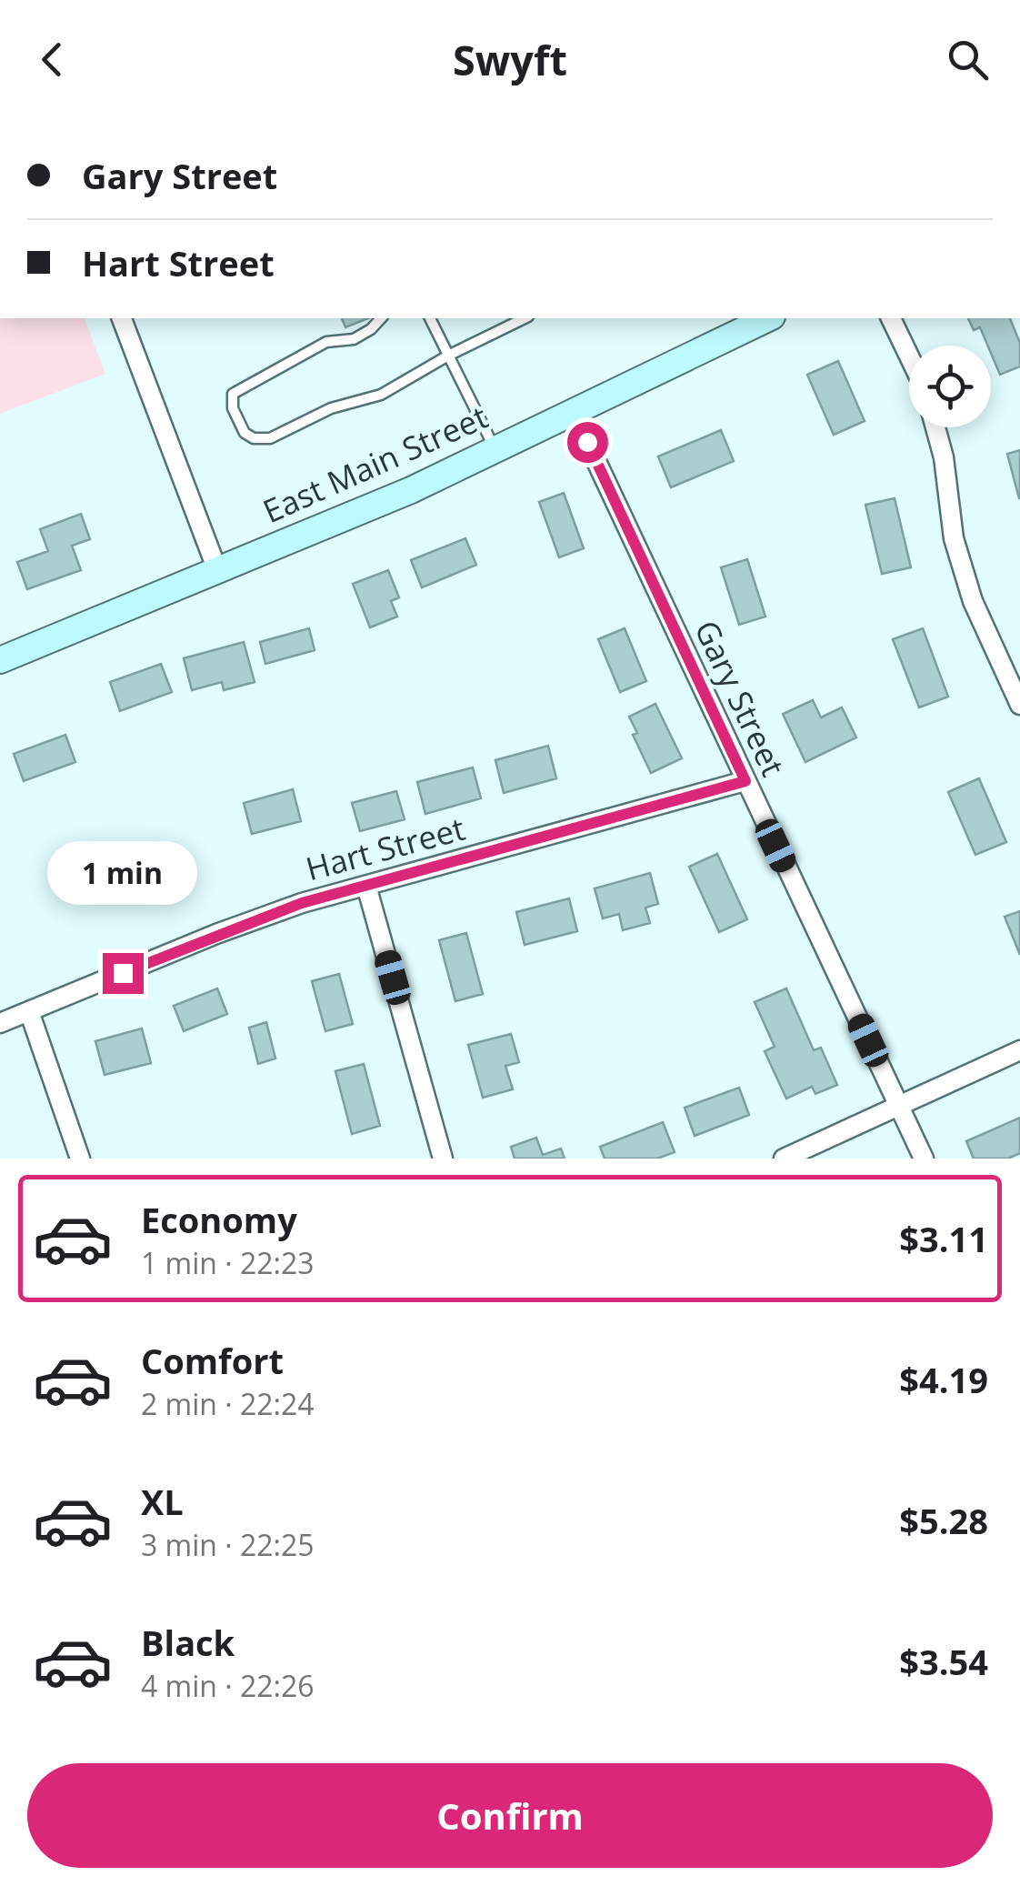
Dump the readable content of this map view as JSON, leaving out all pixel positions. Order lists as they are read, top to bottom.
{
  "streets": {
    "main road": ["East Main Street"],
    "street": ["Gary Street", "Hart Street"]
  },
  "crossings": [
    ["East Main Street", "Gary Street"],
    ["Gary Street", "Hart Street"]
  ],
  "page": {
    "header": "Swyft",
    "banner": ["Gary Street", "Hart Street"],
    "bubble": "1 min",
    "list": [
      {
        "name": "Economy",
        "note": "1 min · 22:23",
        "value": "$3.11"
      },
      {
        "name": "Comfort",
        "note": "2 min · 22:24",
        "value": "$4.19"
      },
      {
        "name": "XL",
        "note": "3 min · 22:25",
        "value": "$5.28"
      },
      {
        "name": "Black",
        "note": "4 min · 22:26",
        "value": "$3.54"
      }
    ],
    "buttons": "Confirm"
  }
}
